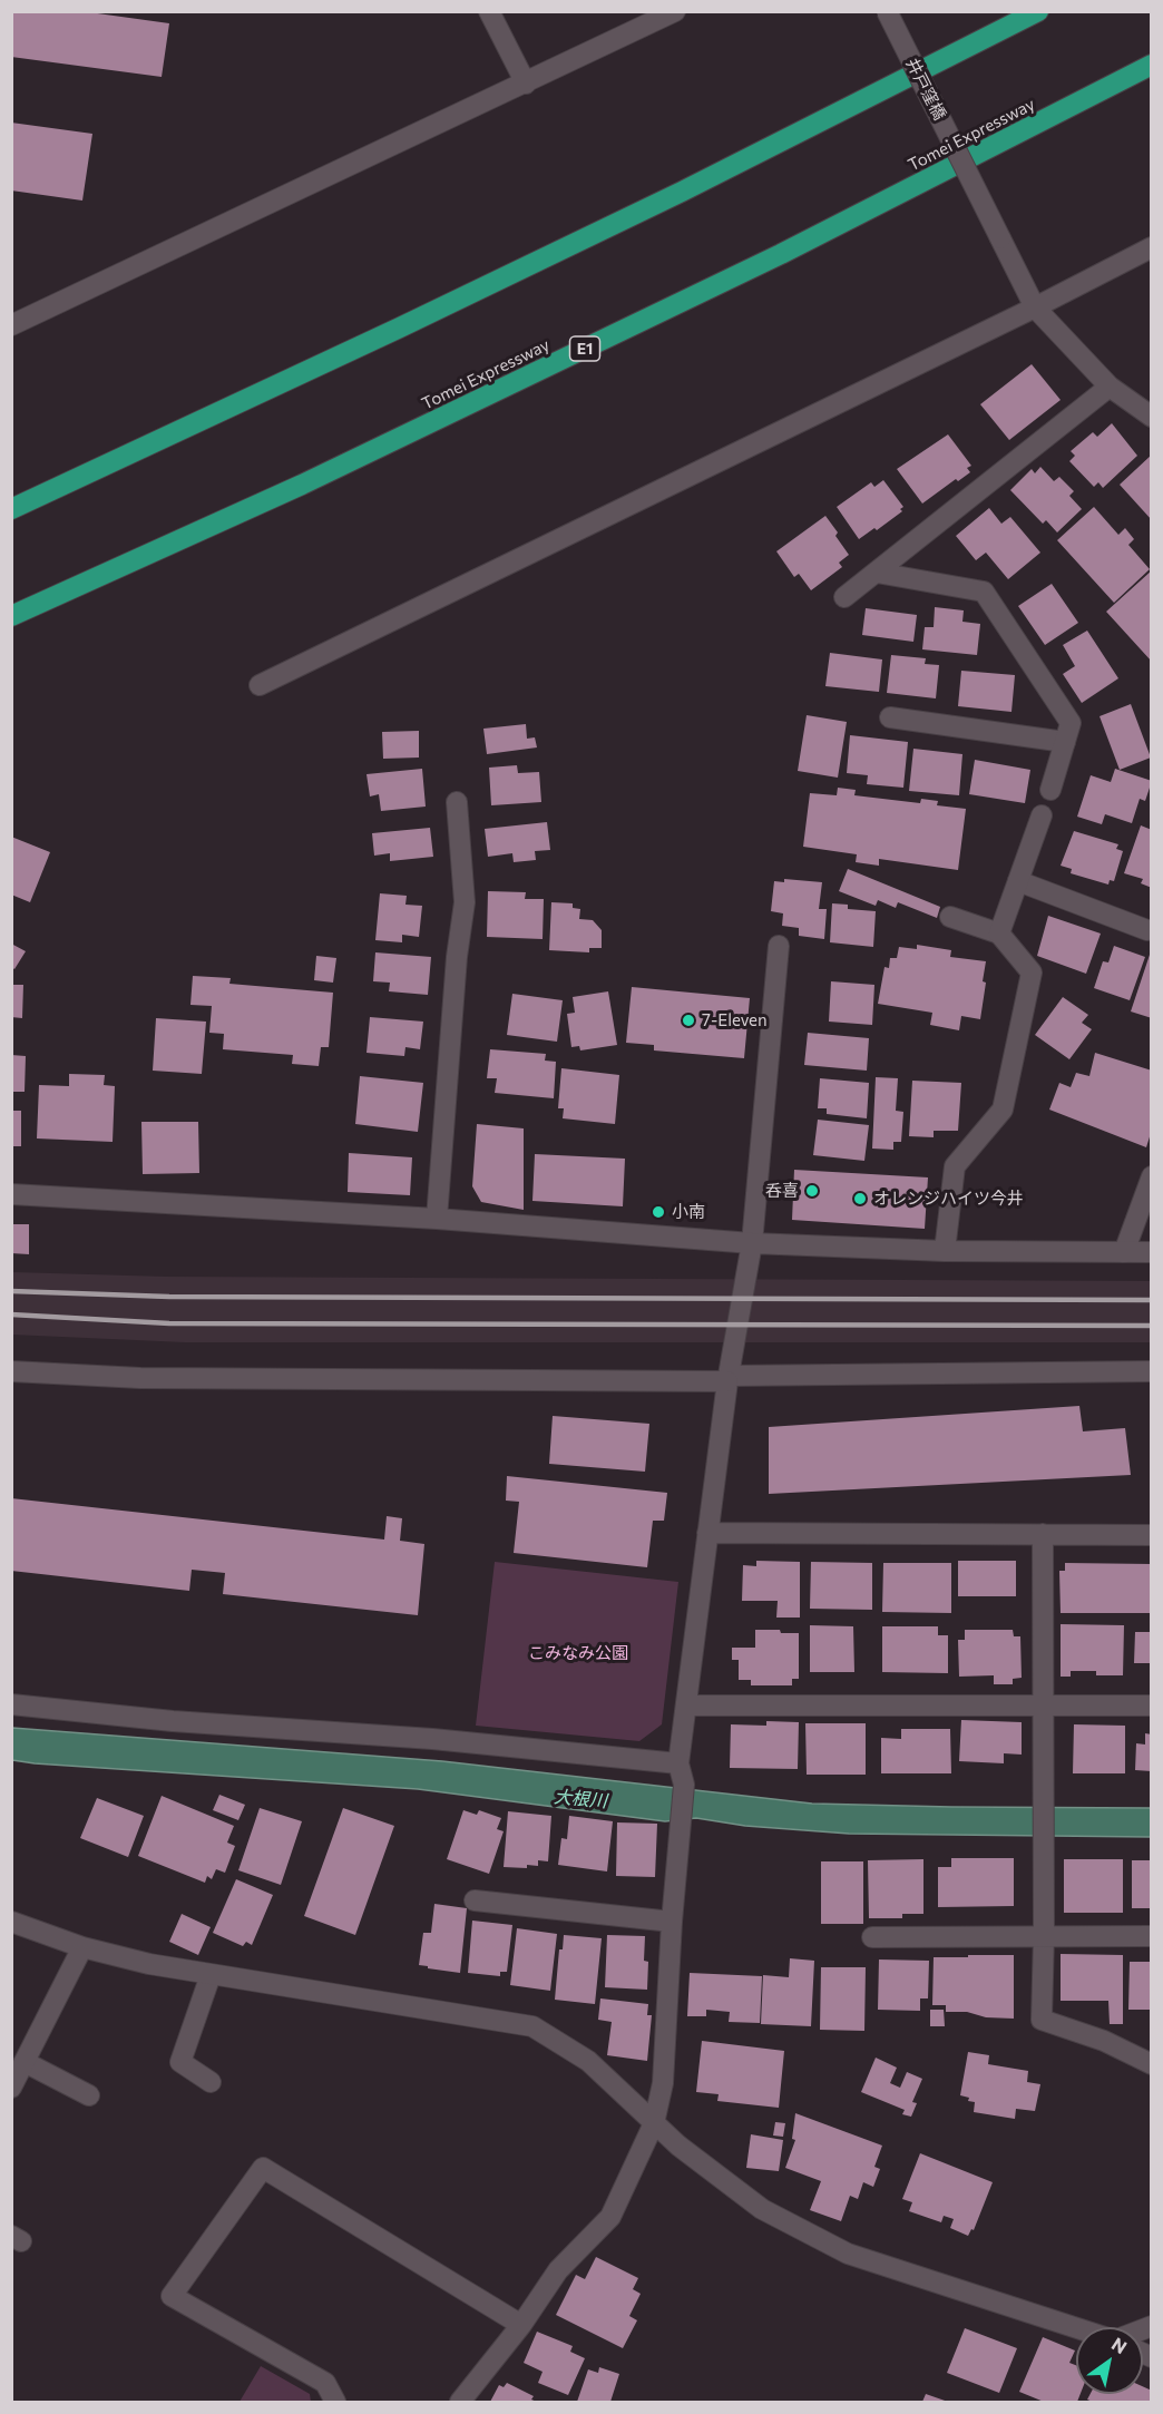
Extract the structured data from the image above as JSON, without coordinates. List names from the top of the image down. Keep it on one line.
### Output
{"streets":{"highway":["Tomei Expressway","E1"],"street":["井戸窪橋"]},"water":["大根川"],"parks":["こみなみ公園"],"places":["7-Eleven","呑喜","オレンジハイツ今井","小南"],"north":"top right"}
